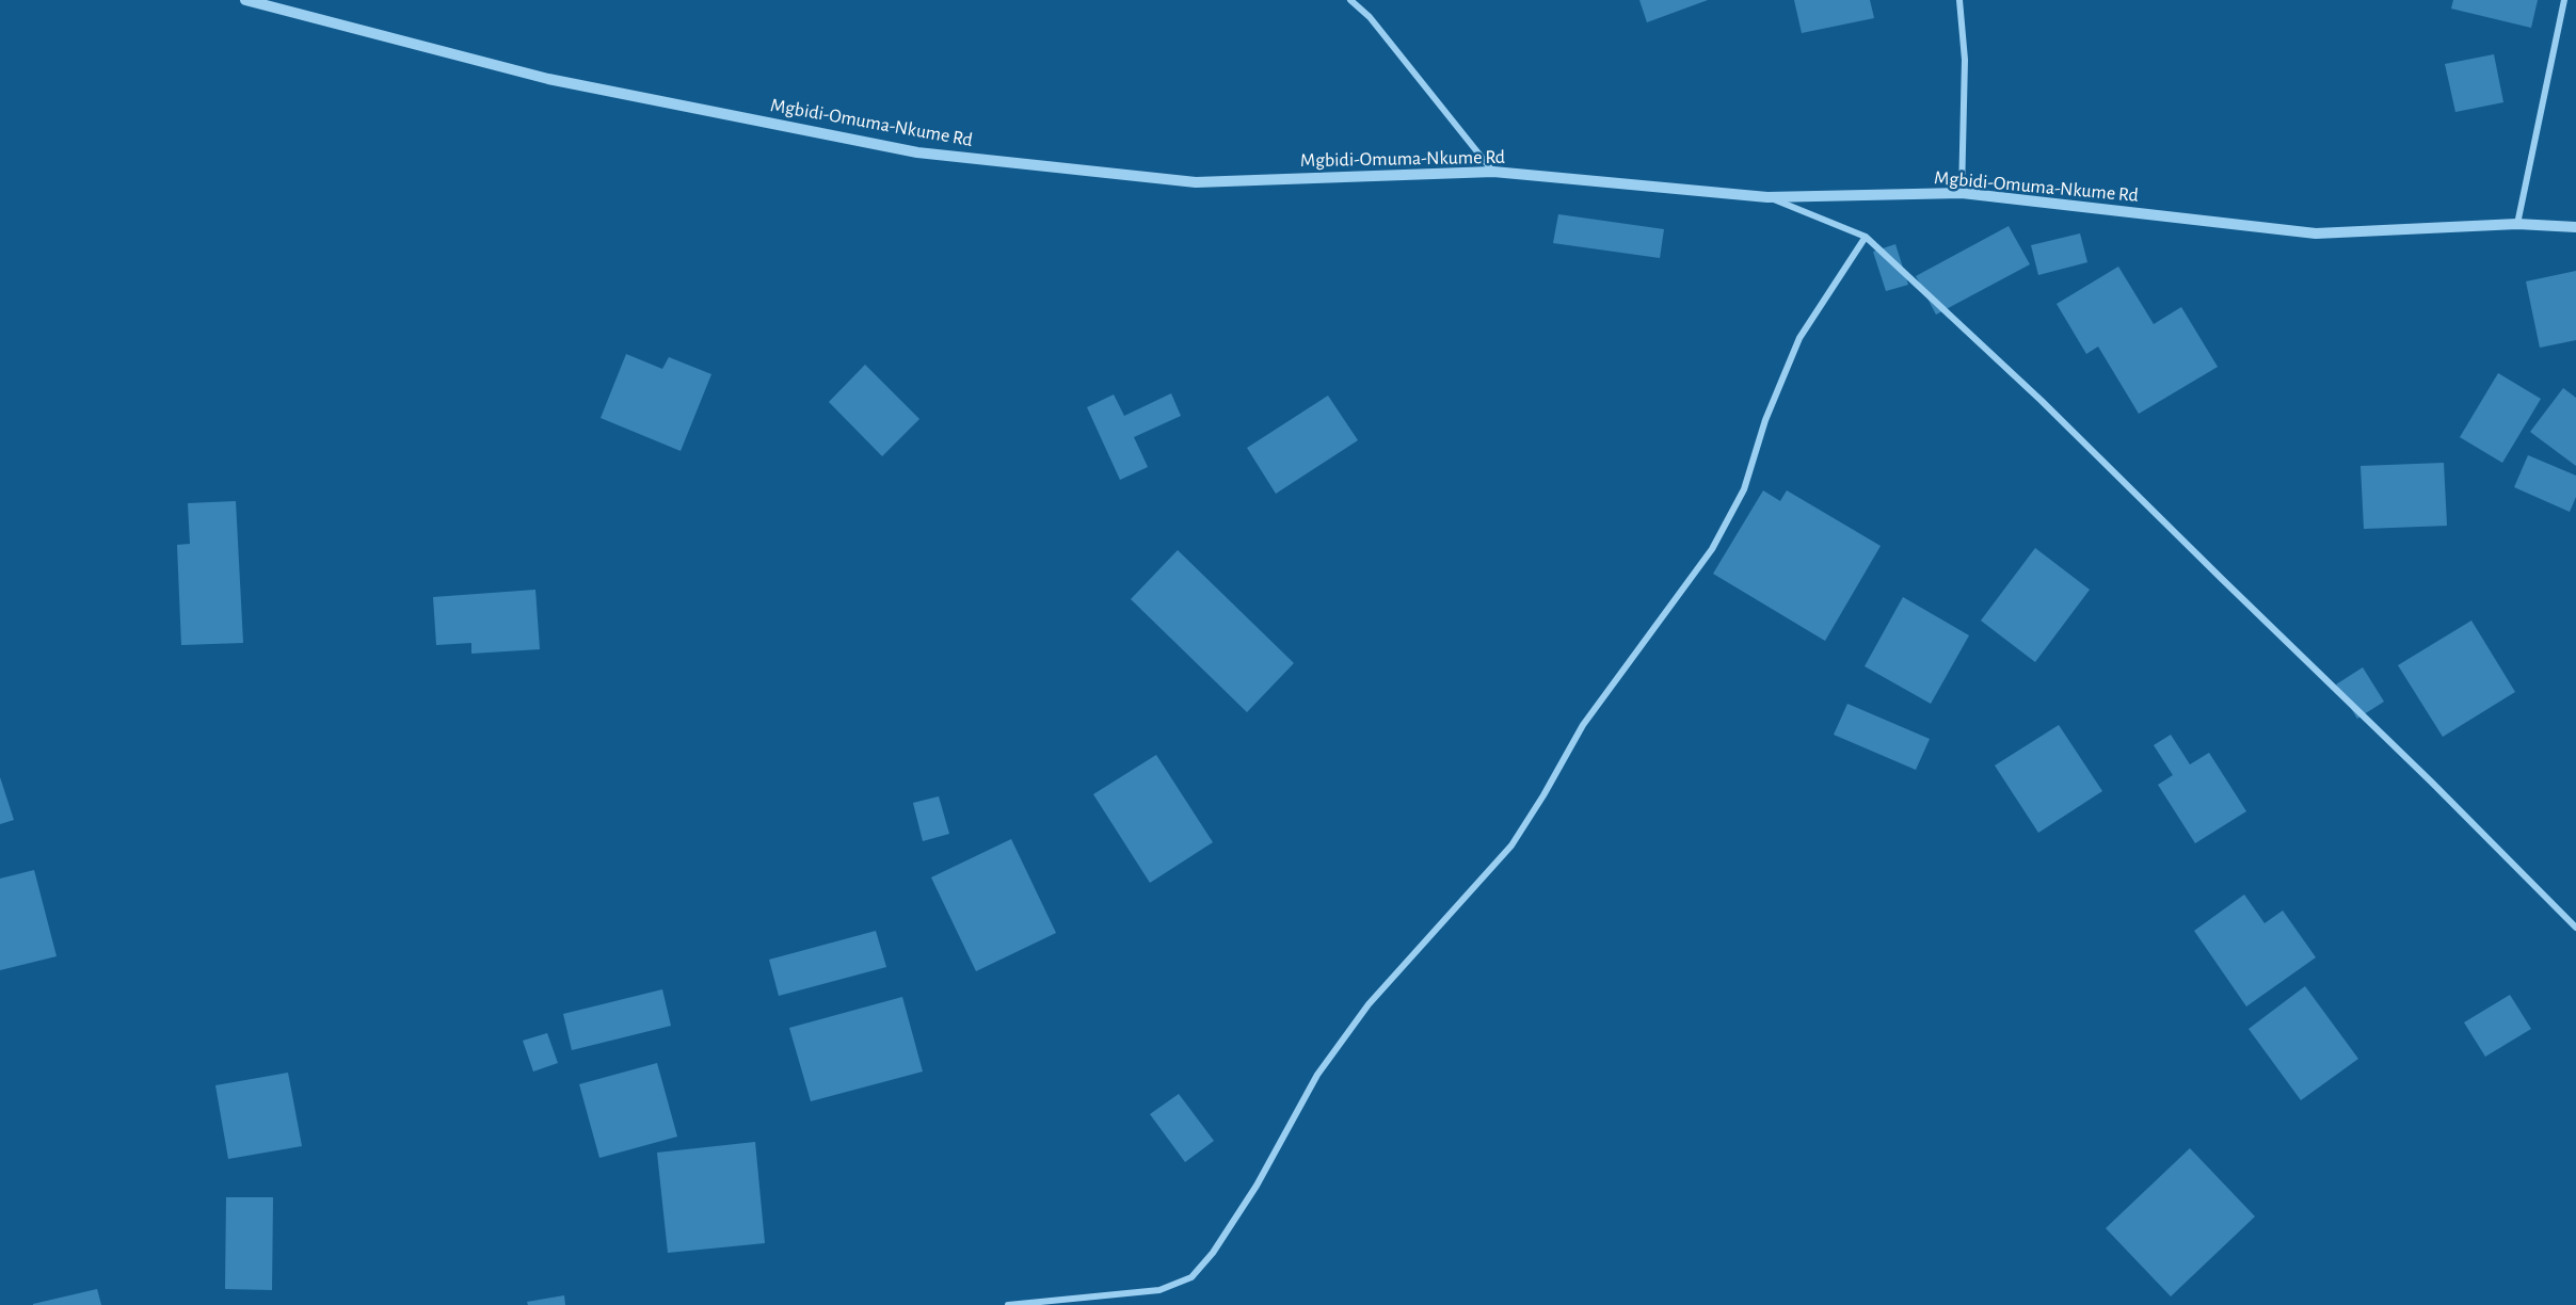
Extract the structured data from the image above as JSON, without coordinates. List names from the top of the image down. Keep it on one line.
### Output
{"streets":{"street":["Mgbidi-Omuma-Nkume Rd"]}}
